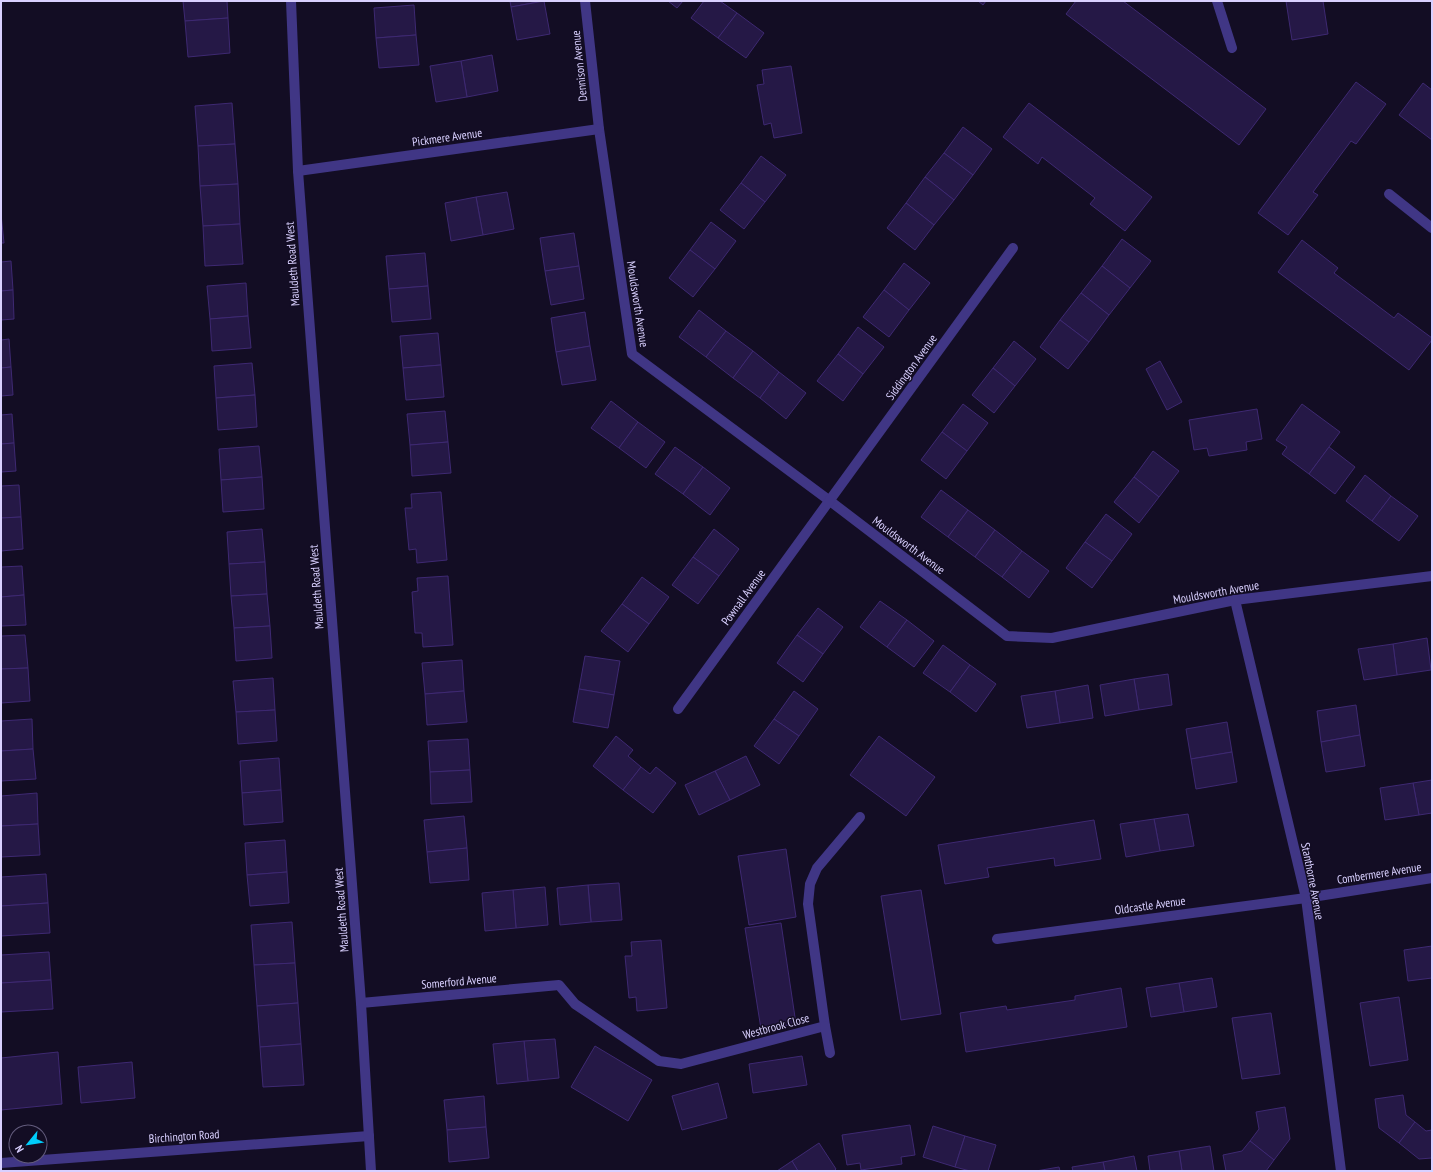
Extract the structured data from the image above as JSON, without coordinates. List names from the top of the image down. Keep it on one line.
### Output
{"streets":{"street":["Dennison Avenue","Pickmere Avenue","Mauldeth Road West","Mouldsworth Avenue","Siddington Avenue","Pownall Avenue","Combermere Avenue","Stanthorne Avenue","Oldcastle Avenue","Somerford Avenue","Westbrook Close","Birchington Road"]},"crossings":[["Dennison Avenue","Pickmere Avenue"],["Dennison Avenue","Mouldsworth Avenue"],["Pickmere Avenue","Mauldeth Road West"],["Pickmere Avenue","Mouldsworth Avenue"],["Mauldeth Road West","Somerford Avenue"],["Mauldeth Road West","Birchington Road"],["Mouldsworth Avenue","Siddington Avenue"],["Mouldsworth Avenue","Pownall Avenue"],["Mouldsworth Avenue","Stanthorne Avenue"],["Siddington Avenue","Pownall Avenue"],["Combermere Avenue","Stanthorne Avenue"],["Combermere Avenue","Oldcastle Avenue"],["Stanthorne Avenue","Oldcastle Avenue"],["Somerford Avenue","Westbrook Close"]],"north":"bottom left"}
